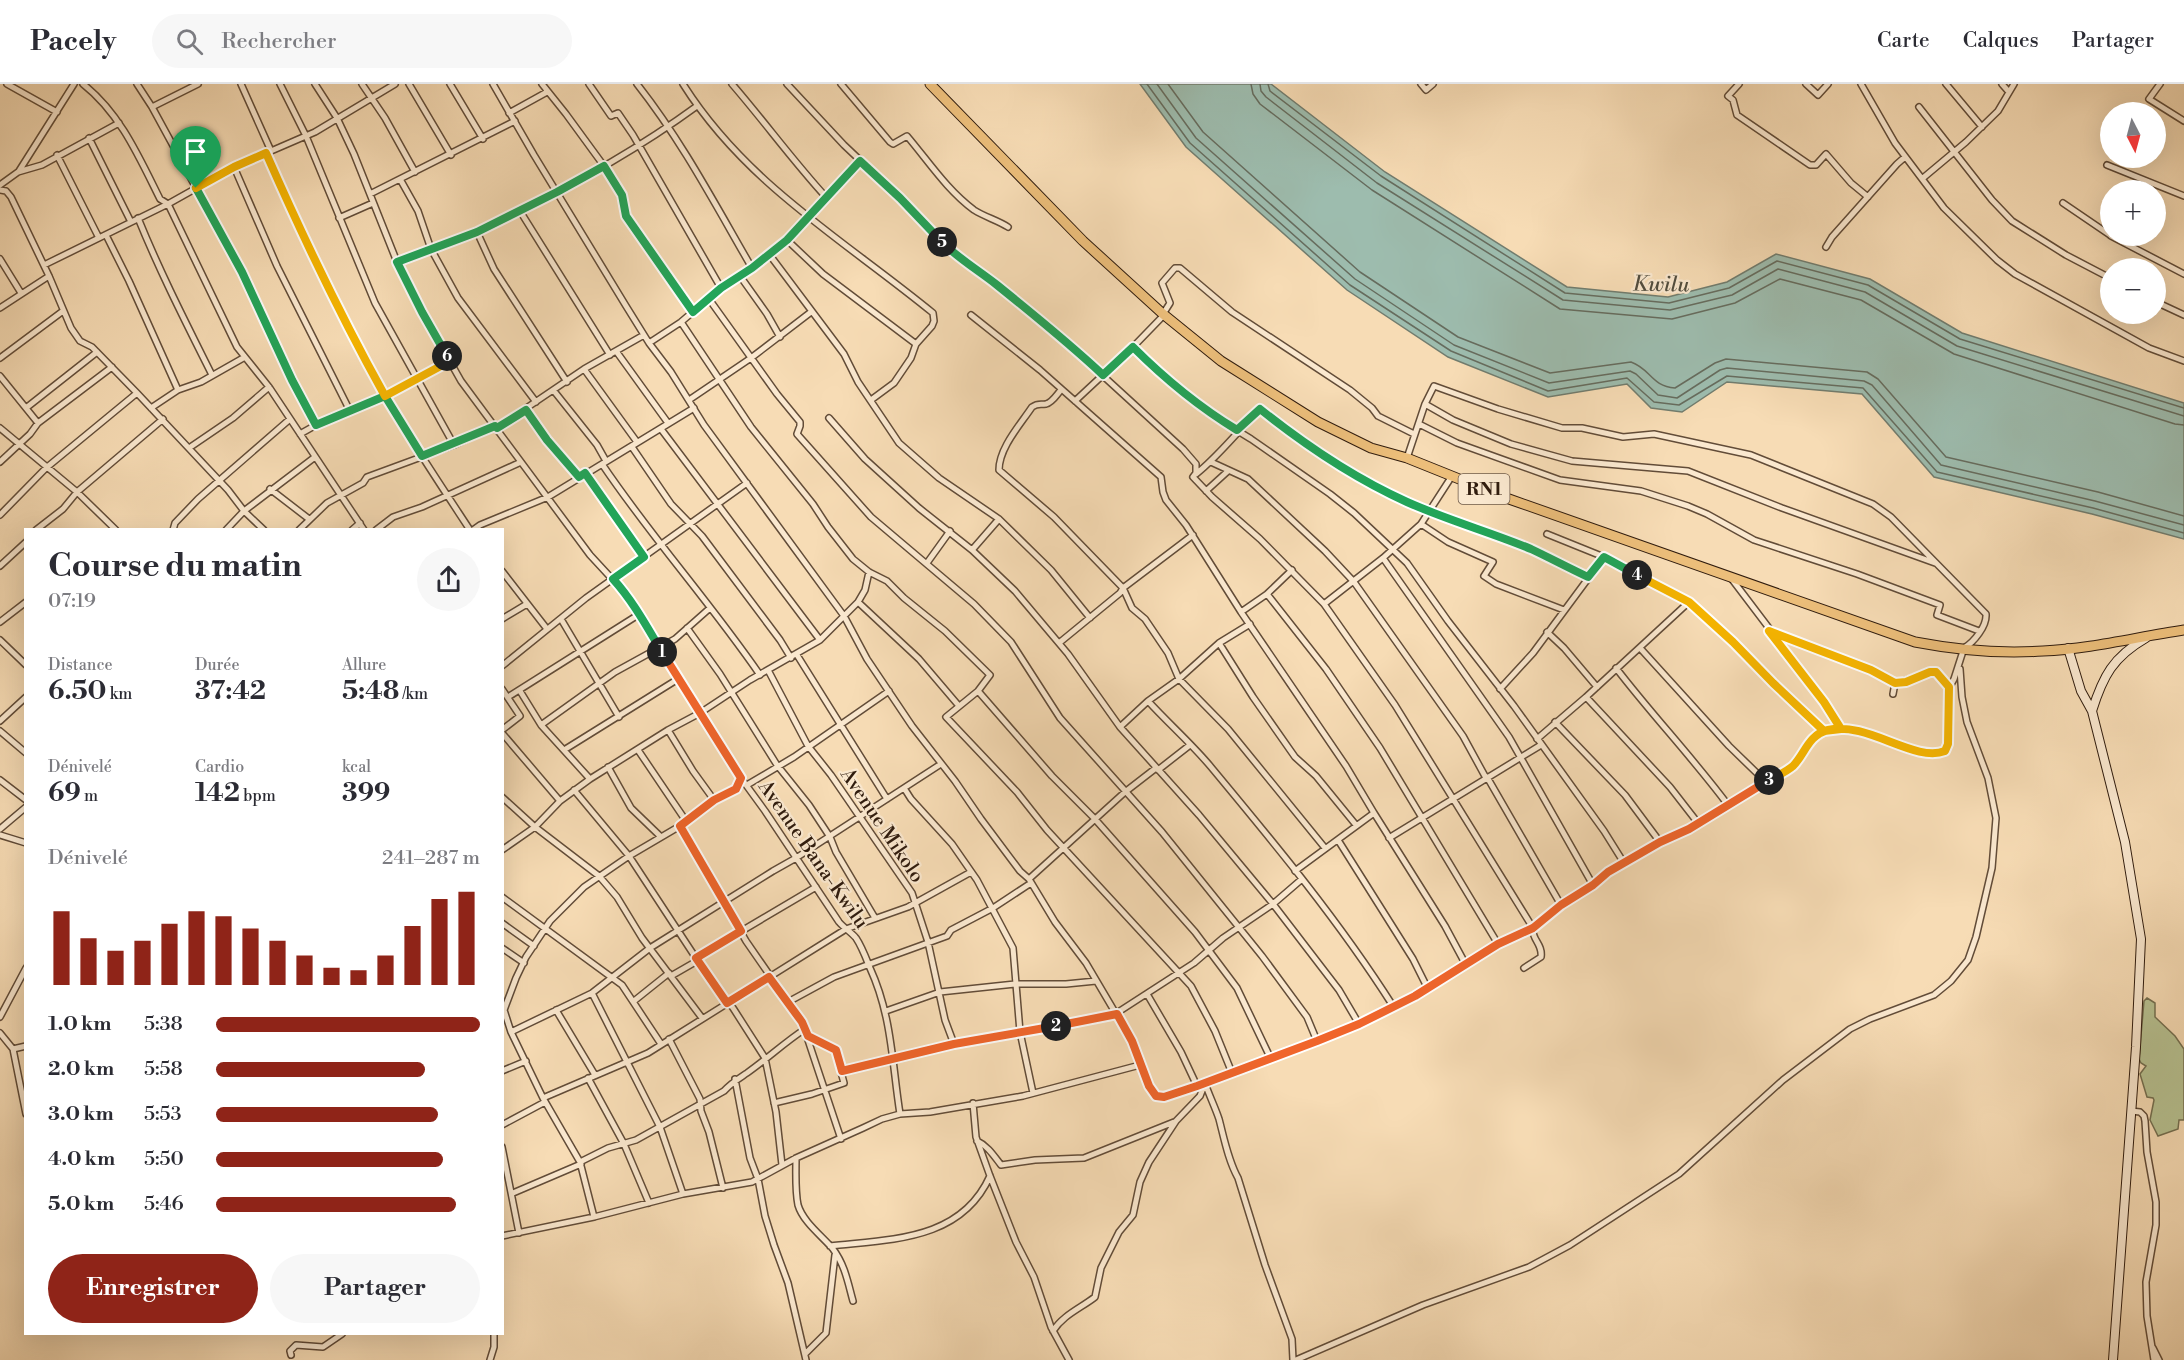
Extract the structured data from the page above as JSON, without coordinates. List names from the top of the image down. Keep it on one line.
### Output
{"streets":{"highway":["RN1"],"street":["Avenue Mikolo","Avenue Bana-Kwilu"]},"water":["Kwilu"],"north":"bottom","page":{"header":"Pacely","search":"Rechercher","nav":["Carte","Calques","Partager"],"map_buttons":["+","−"],"pins":["5","6","4","1","3","2"],"heading":["Course du matin","07:19"],"stats":[["Distance","6.50 km"],["Durée","37:42"],["Allure","5:48 /km"],["Dénivelé","69 m"],["Cardio","142 bpm"],["kcal","399"]],"chart":["Dénivelé","241–287 m"],"list":[{"name":"1.0 km","note":"5:38"},{"name":"2.0 km","note":"5:58"},{"name":"3.0 km","note":"5:53"},{"name":"4.0 km","note":"5:50"},{"name":"5.0 km","note":"5:46"}],"buttons":["Enregistrer","Partager"]}}
